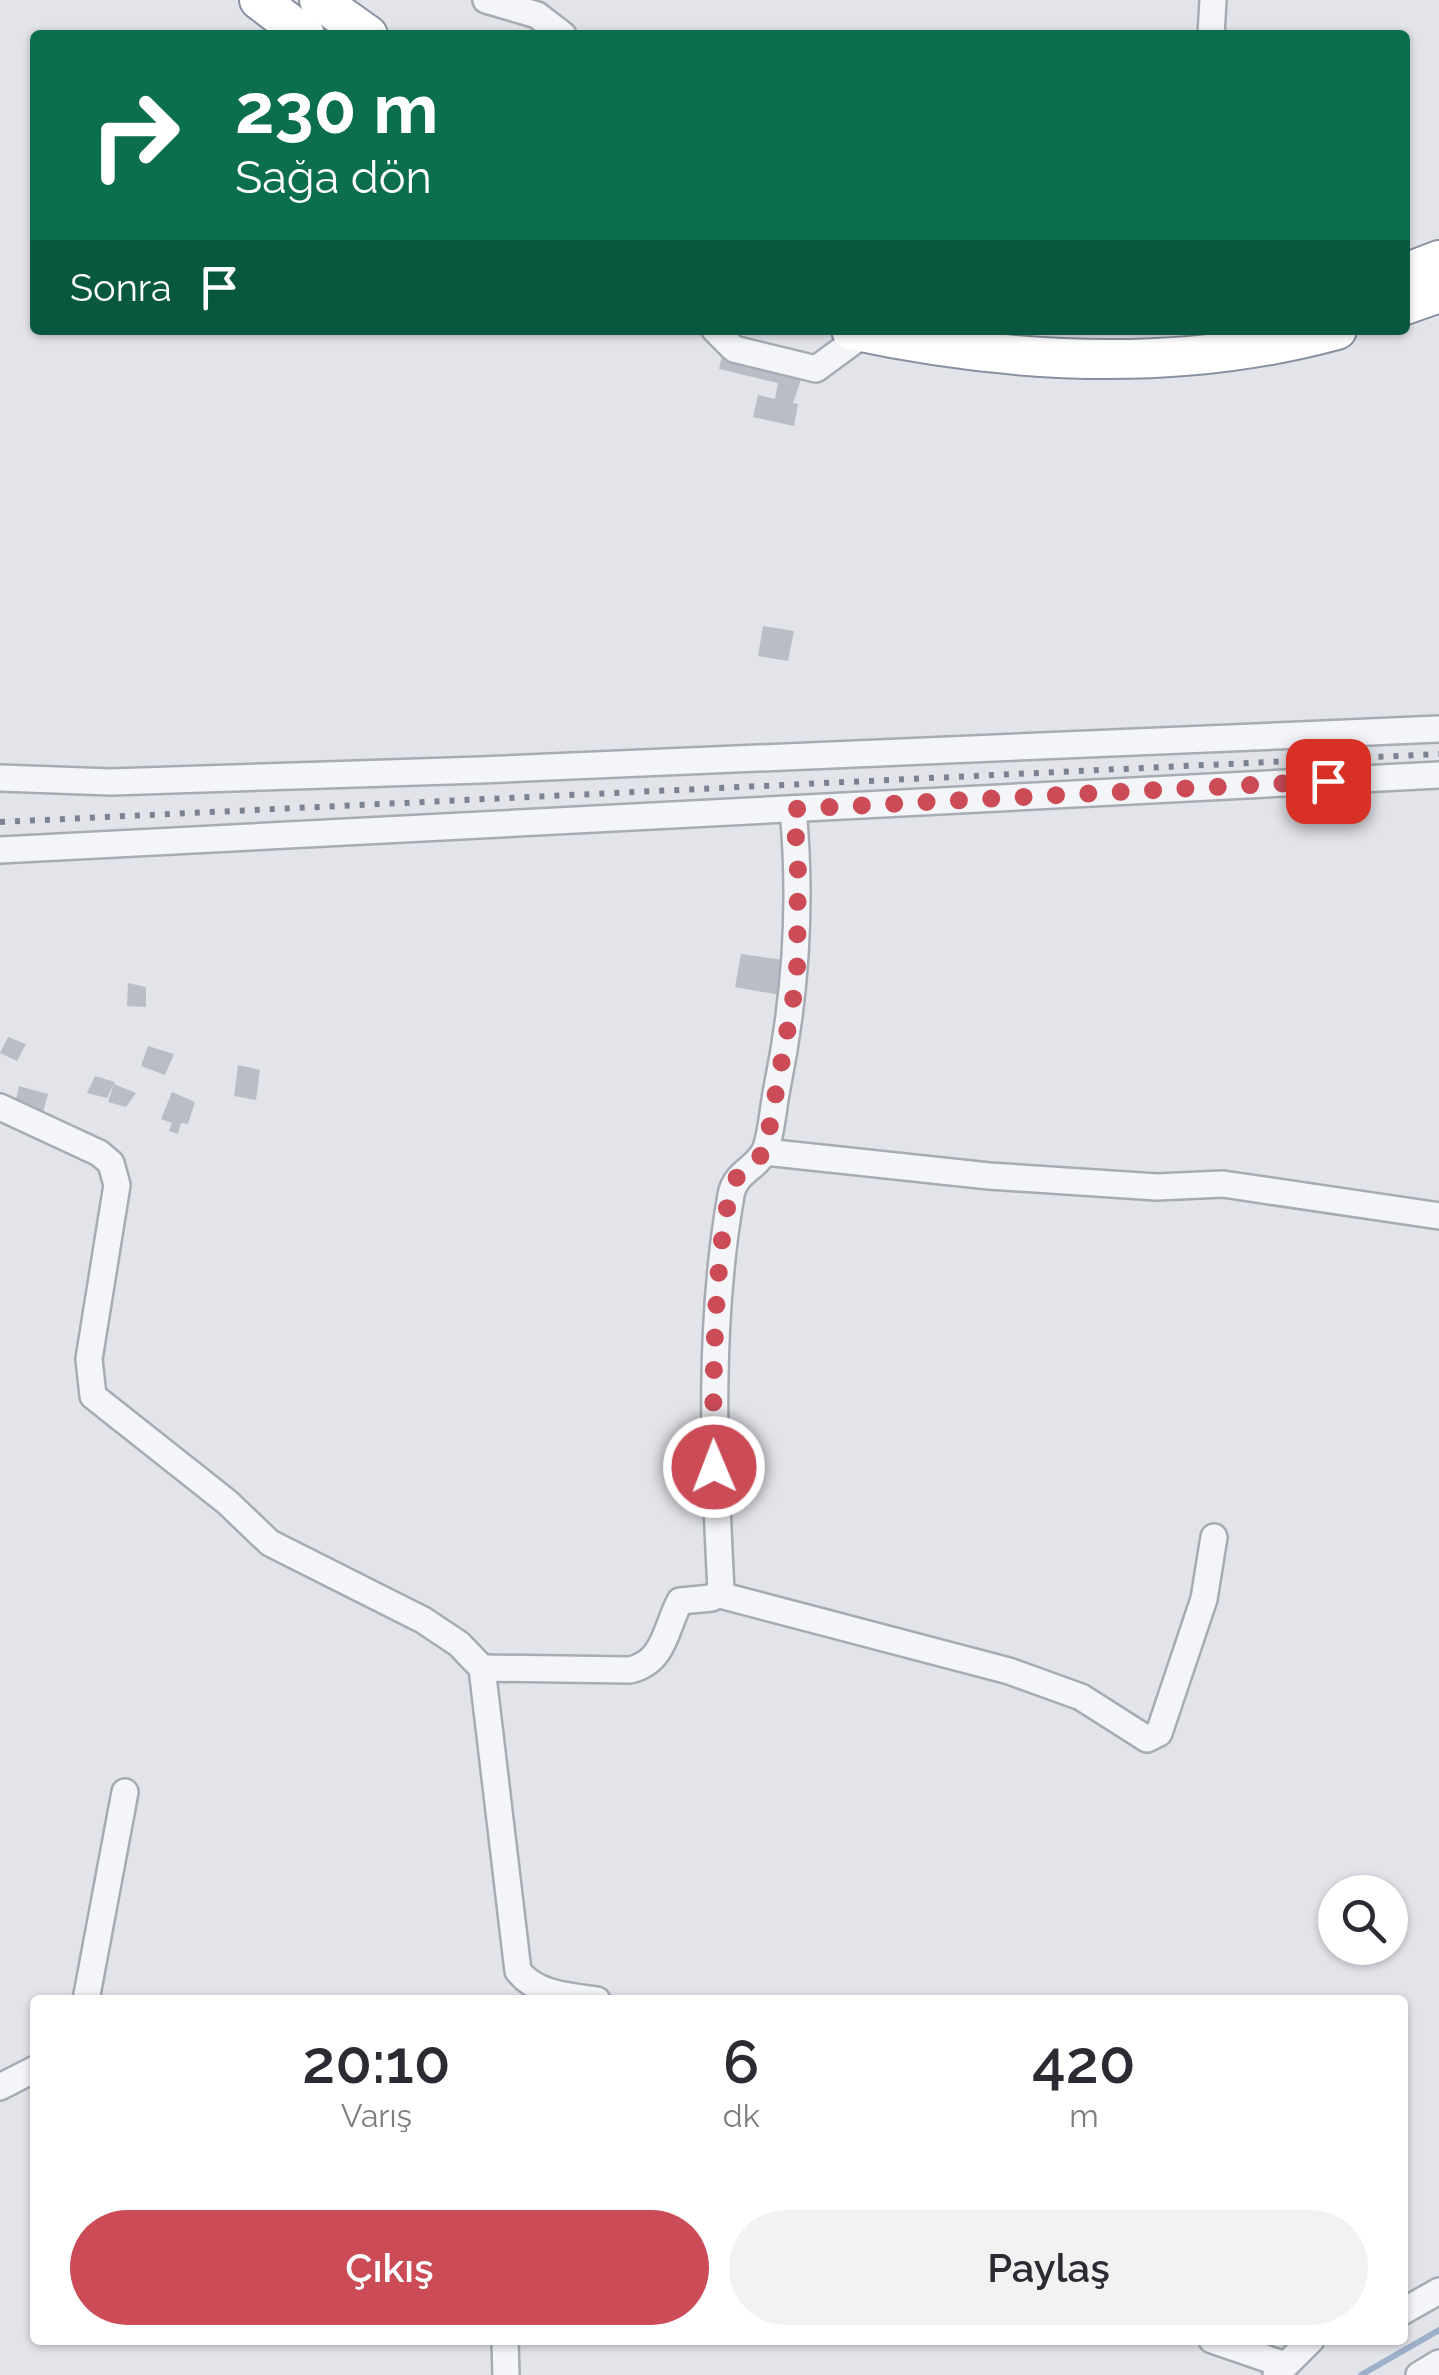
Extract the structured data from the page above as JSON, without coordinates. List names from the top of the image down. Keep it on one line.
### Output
{"page":{"turn":["230 m","Sağa dön"],"then":"Sonra","eta":["20:10","Varış","6","dk","420","m"],"buttons":["Çıkış","Paylaş"]}}
